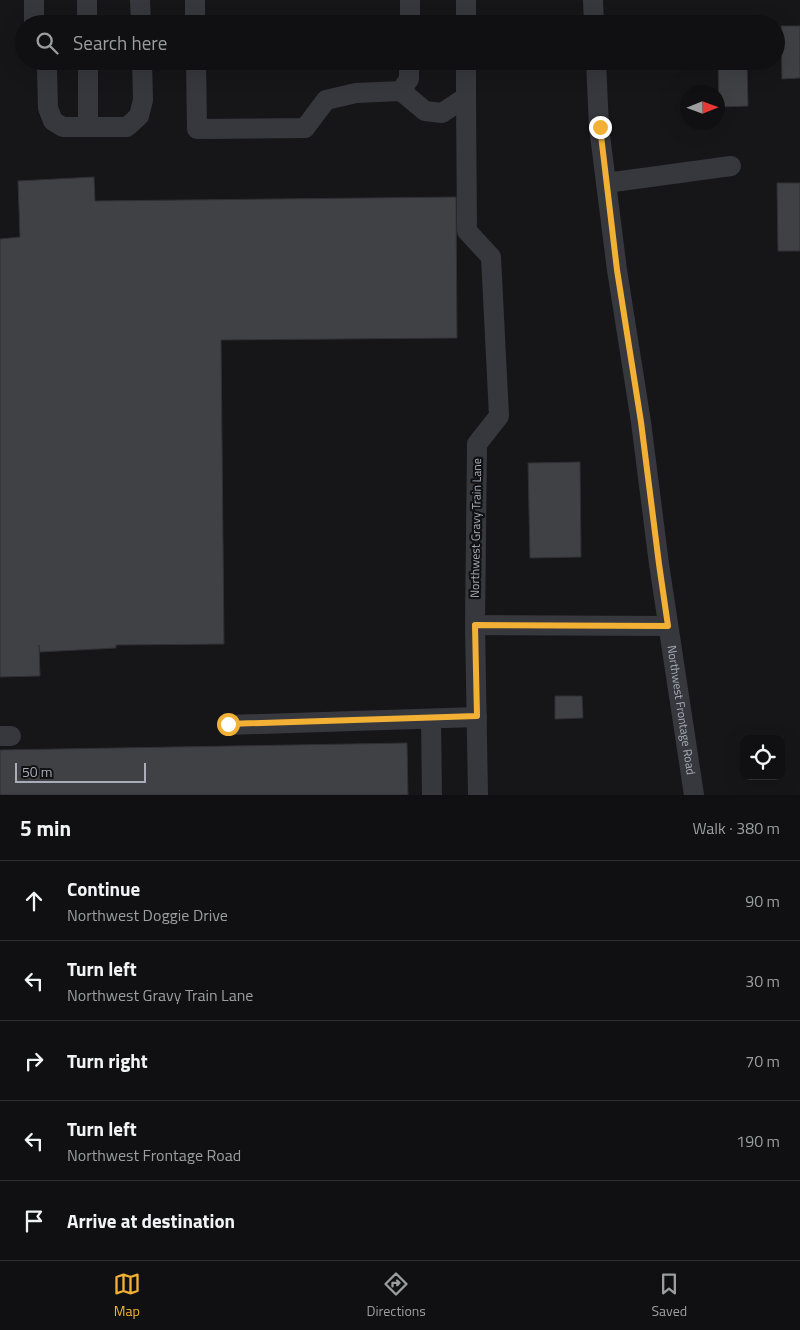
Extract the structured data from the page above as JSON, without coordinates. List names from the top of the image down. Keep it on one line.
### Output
{"streets":{"street":["Northwest Gravy Train Lane","Northwest Frontage Road"]},"scale_bar":"50 m","north":"right","page":{"search":"Search here","scale":"50 m","heading":["5 min","Walk · 380 m"],"list":[["Continue","Northwest Doggie Drive","90 m"],["Turn left","Northwest Gravy Train Lane","30 m"],["Turn right","70 m"],["Turn left","Northwest Frontage Road","190 m"],"Arrive at destination"],"nav":["Map","Directions","Saved"]}}
